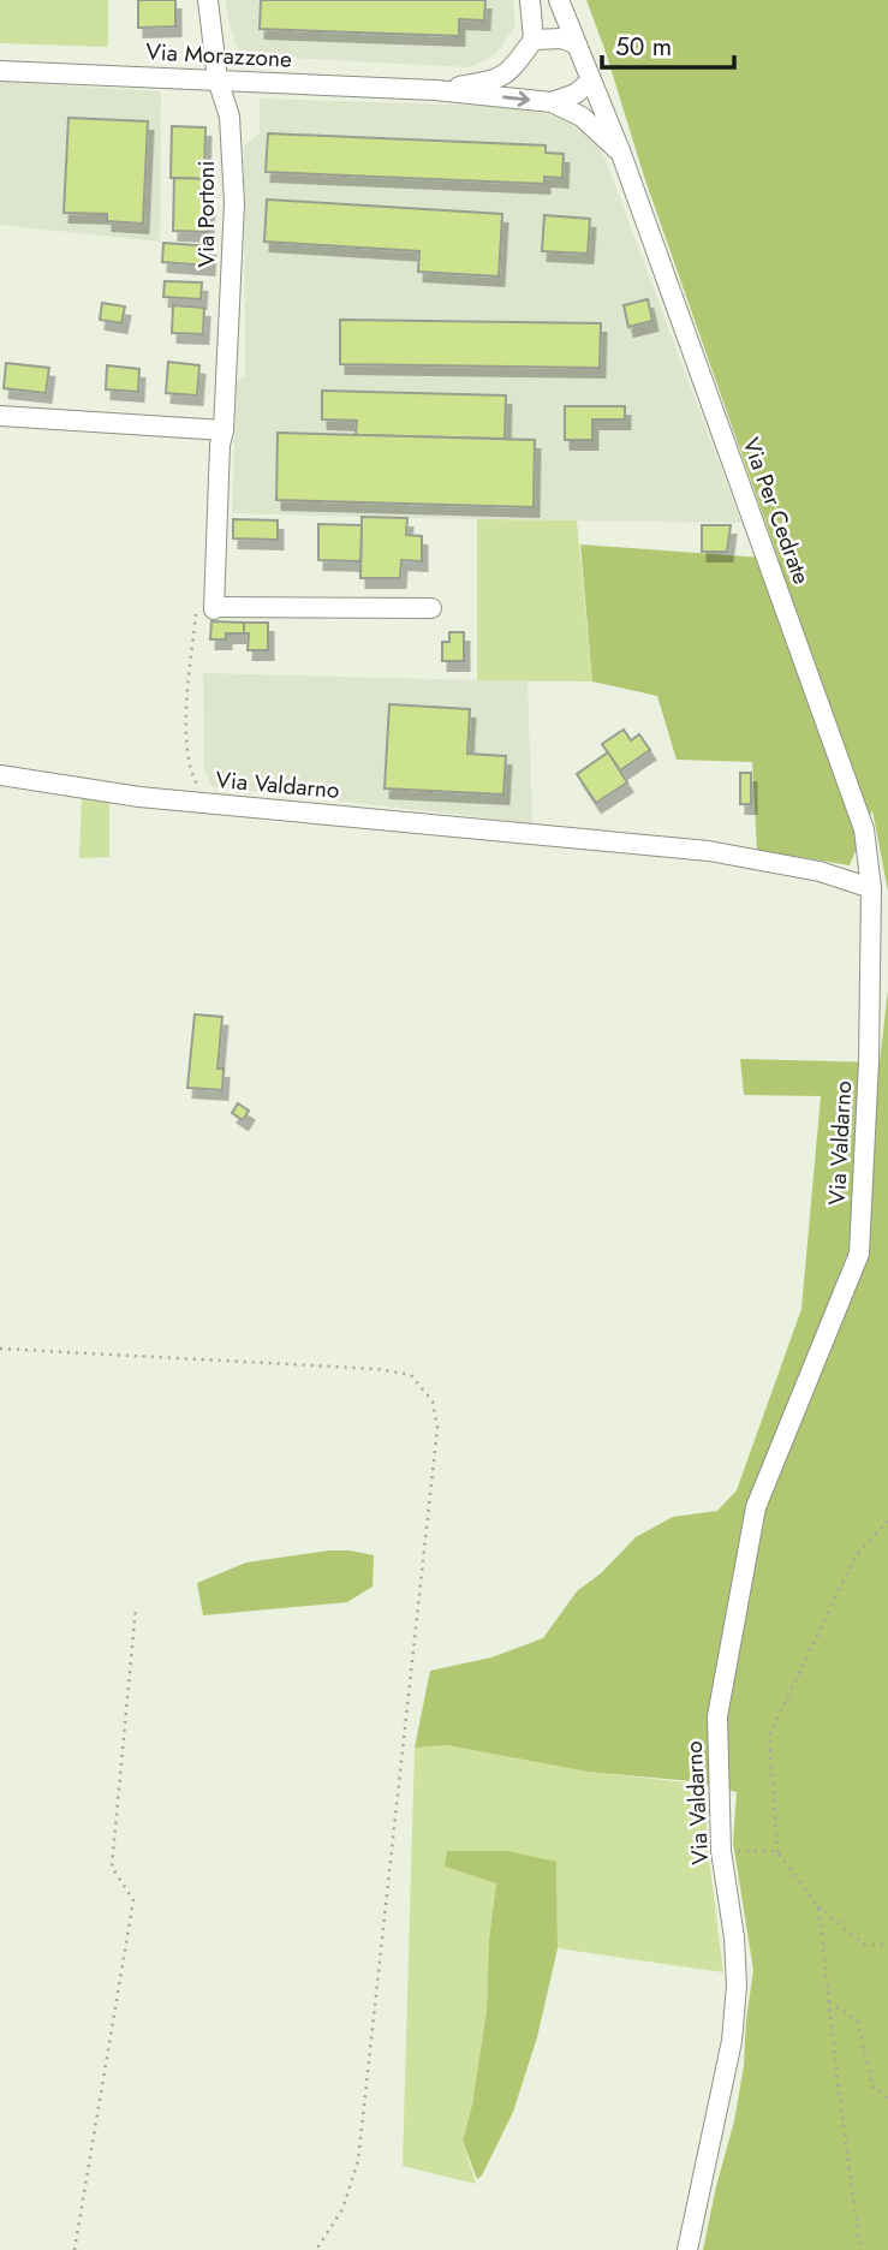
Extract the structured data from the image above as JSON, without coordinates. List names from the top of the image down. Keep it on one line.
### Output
{"streets":{"street":["Via Morazzone","Via Portoni","Via Per Cedrate","Via Valdarno"]},"crossings":[["Via Morazzone","Via Portoni"],["Via Morazzone","Via Per Cedrate"],["Via Per Cedrate","Via Valdarno"]],"scale_bar":"50 m"}
